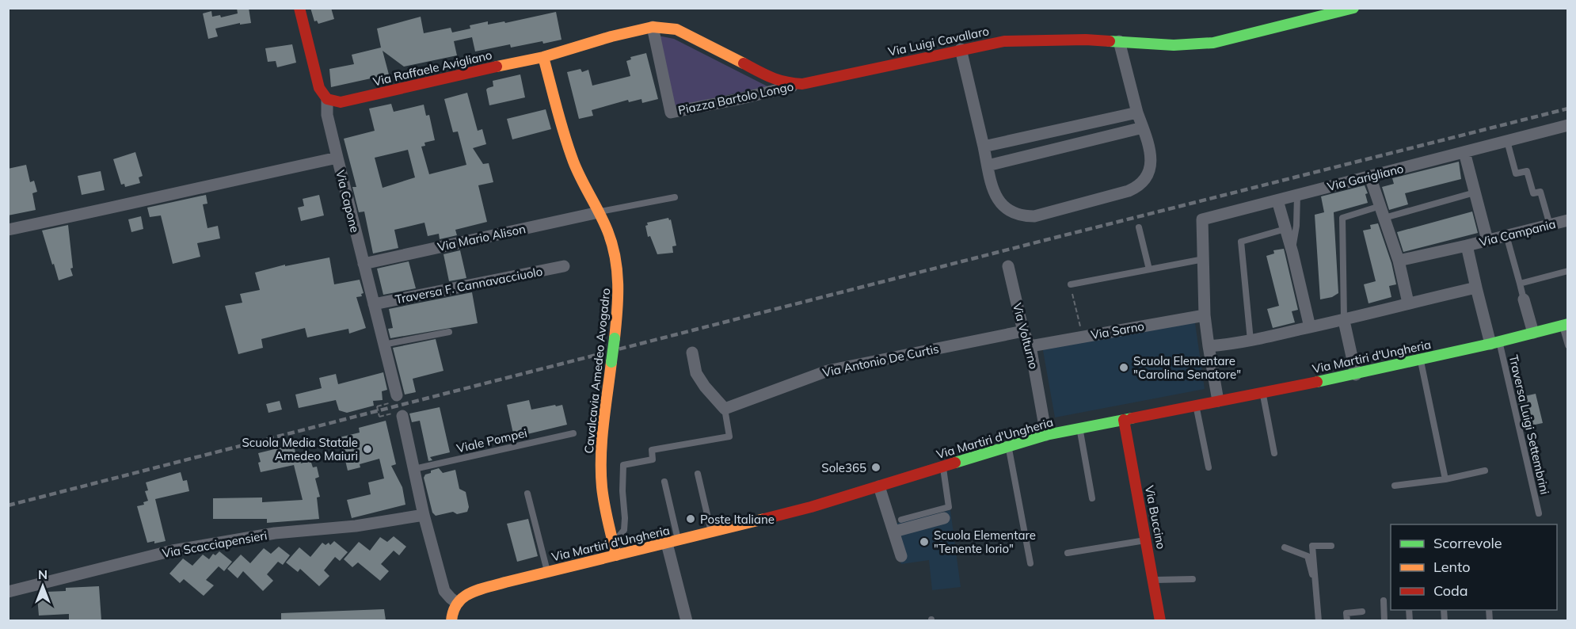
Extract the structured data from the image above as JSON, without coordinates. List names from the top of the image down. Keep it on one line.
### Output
{"streets":{"street":["Via Luigi Cavallaro","Via Raffaele Avigliano","Piazza Bartolo Longo","Via Garigliano","Via Capone","Via Campania","Via Mario Alison","Traversa F. Cannavacciuolo","Via Sarno","Via Volturno","Via Martiri d'Ungheria","Via Antonio De Curtis","Cavalcavia Amedeo Avogadro","Via Buccino","Via Scacciapensieri"],"lane":["Traversa Luigi Settembrini","Viale Pompei"]},"crossings":[["Via Luigi Cavallaro","Via Raffaele Avigliano"],["Via Luigi Cavallaro","Piazza Bartolo Longo"],["Via Luigi Cavallaro","Cavalcavia Amedeo Avogadro"],["Via Raffaele Avigliano","Via Capone"],["Via Raffaele Avigliano","Cavalcavia Amedeo Avogadro"],["Via Capone","Via Mario Alison"],["Via Capone","Traversa F. Cannavacciuolo"],["Via Mario Alison","Cavalcavia Amedeo Avogadro"],["Via Sarno","Via Volturno"],["Via Volturno","Via Martiri d'Ungheria"],["Via Volturno","Via Antonio De Curtis"],["Via Martiri d'Ungheria","Cavalcavia Amedeo Avogadro"],["Via Martiri d'Ungheria","Traversa Luigi Settembrini"],["Via Martiri d'Ungheria","Via Buccino"]],"places":["Scuola Elementare \"Carolina Senatore\"","Scuola Media Statale Amedeo Maiuri","Sole365","Poste Italiane","Scuola Elementare \"Tenente Iorio\""],"legend":["Scorrevole","Lento","Coda"],"north":"top"}
